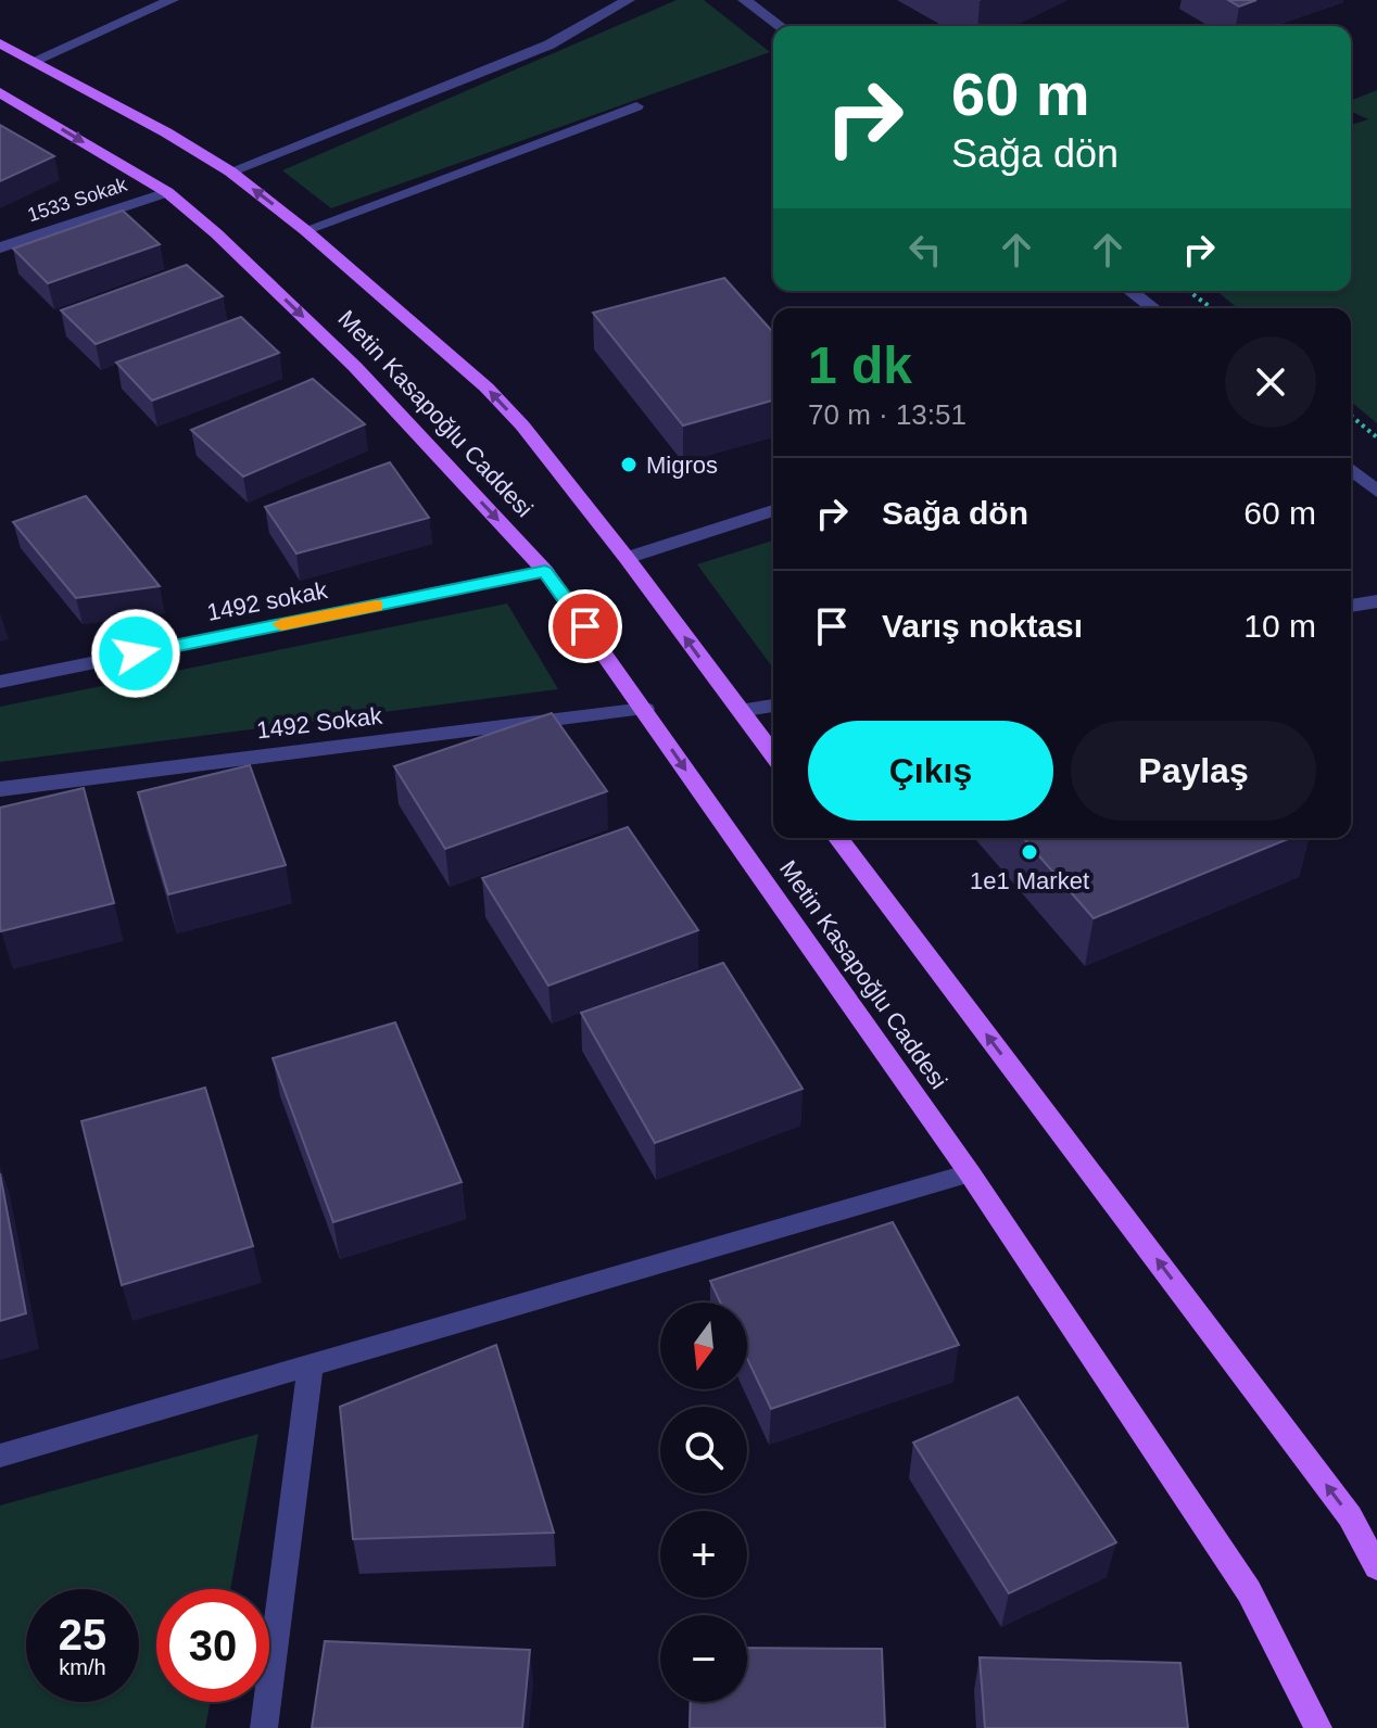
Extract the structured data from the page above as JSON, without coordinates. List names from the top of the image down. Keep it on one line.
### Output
{"streets":{"main road":["Metin Kasapoğlu Caddesi"],"street":["1533 Sokak","1492 sokak","1492 Sokak"]},"crossings":[["1533 Sokak","Metin Kasapoğlu Caddesi"],["Metin Kasapoğlu Caddesi","1492 sokak"],["Metin Kasapoğlu Caddesi","1492 Sokak"]],"places":["Migros","1e1 Market"],"north":"bottom","page":{"turn":["60 m","Sağa dön"],"heading":["1 dk","70 m · 13:51"],"list":[{"name":"Sağa dön","value":"60 m"},{"name":"Varış noktası","value":"10 m"}],"buttons":["Çıkış","Paylaş"],"map_buttons":["+","−"],"speed":"25 km/h","limit":"30"}}
